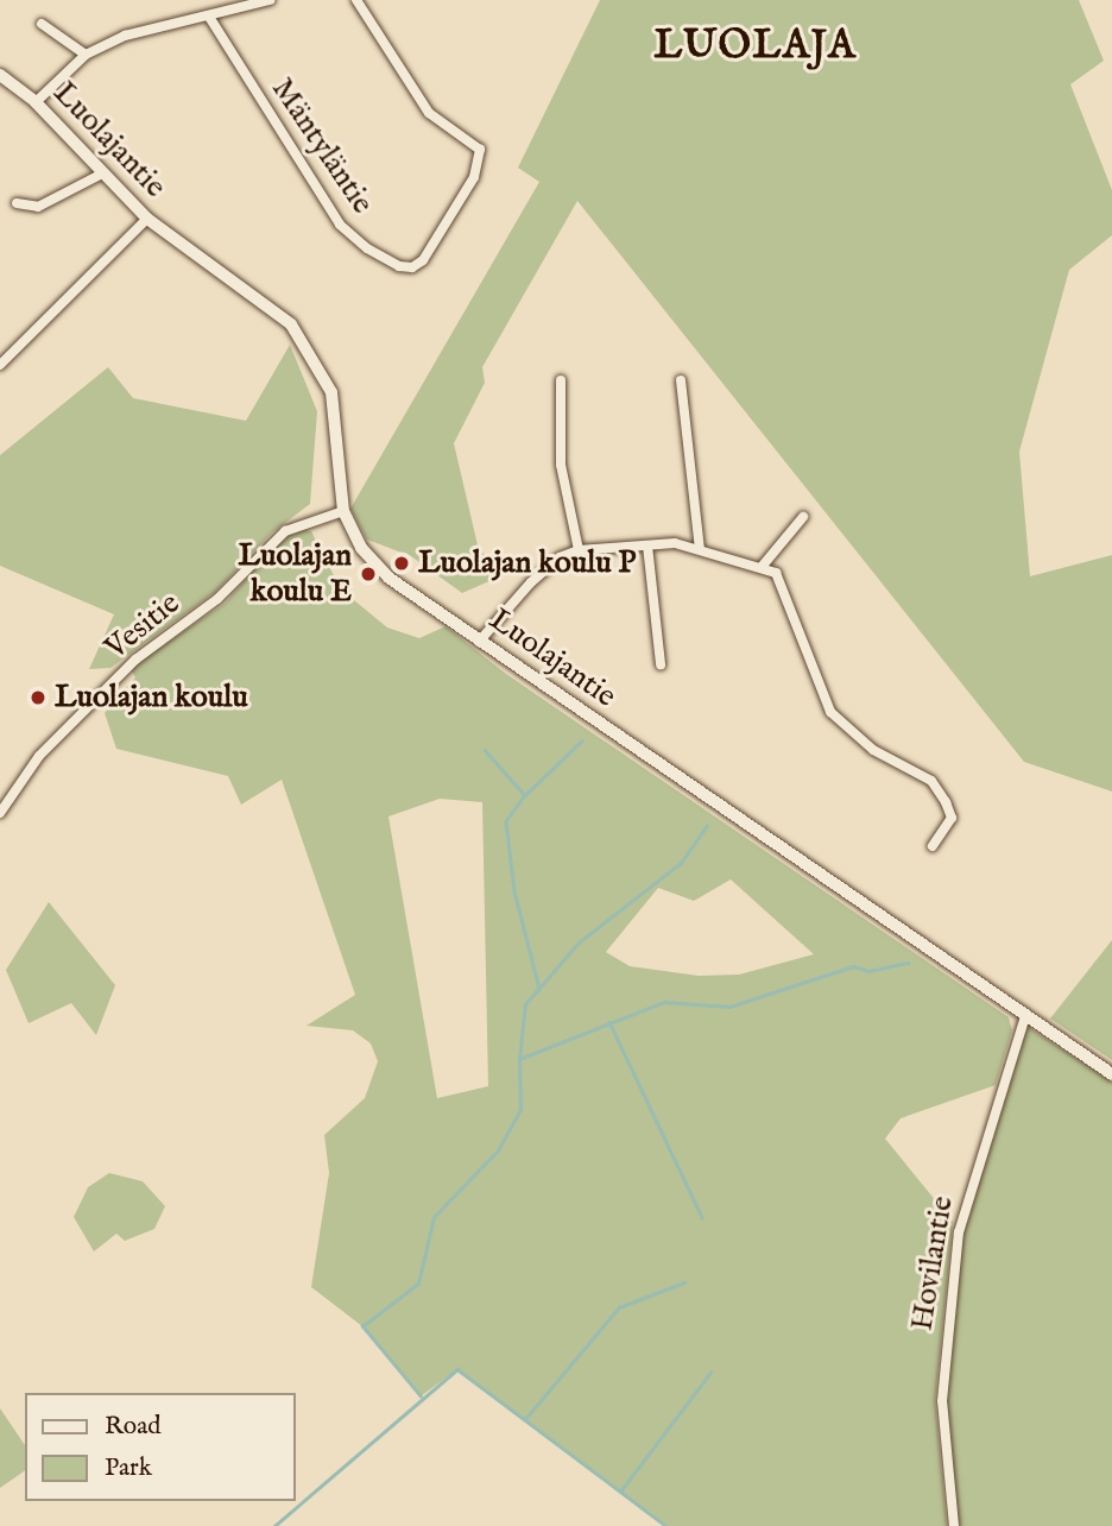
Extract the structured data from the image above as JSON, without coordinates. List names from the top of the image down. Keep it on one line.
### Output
{"streets":{"main road":["Luolajantie"],"street":["Mäntyläntie","Vesitie","Hovilantie"]},"crossings":[["Luolajantie","Vesitie"],["Luolajantie","Hovilantie"]],"districts":["LUOLAJA"],"places":["Luolajan koulu P","Luolajan koulu E","Luolajan koulu"],"legend":["Road","Park"]}
